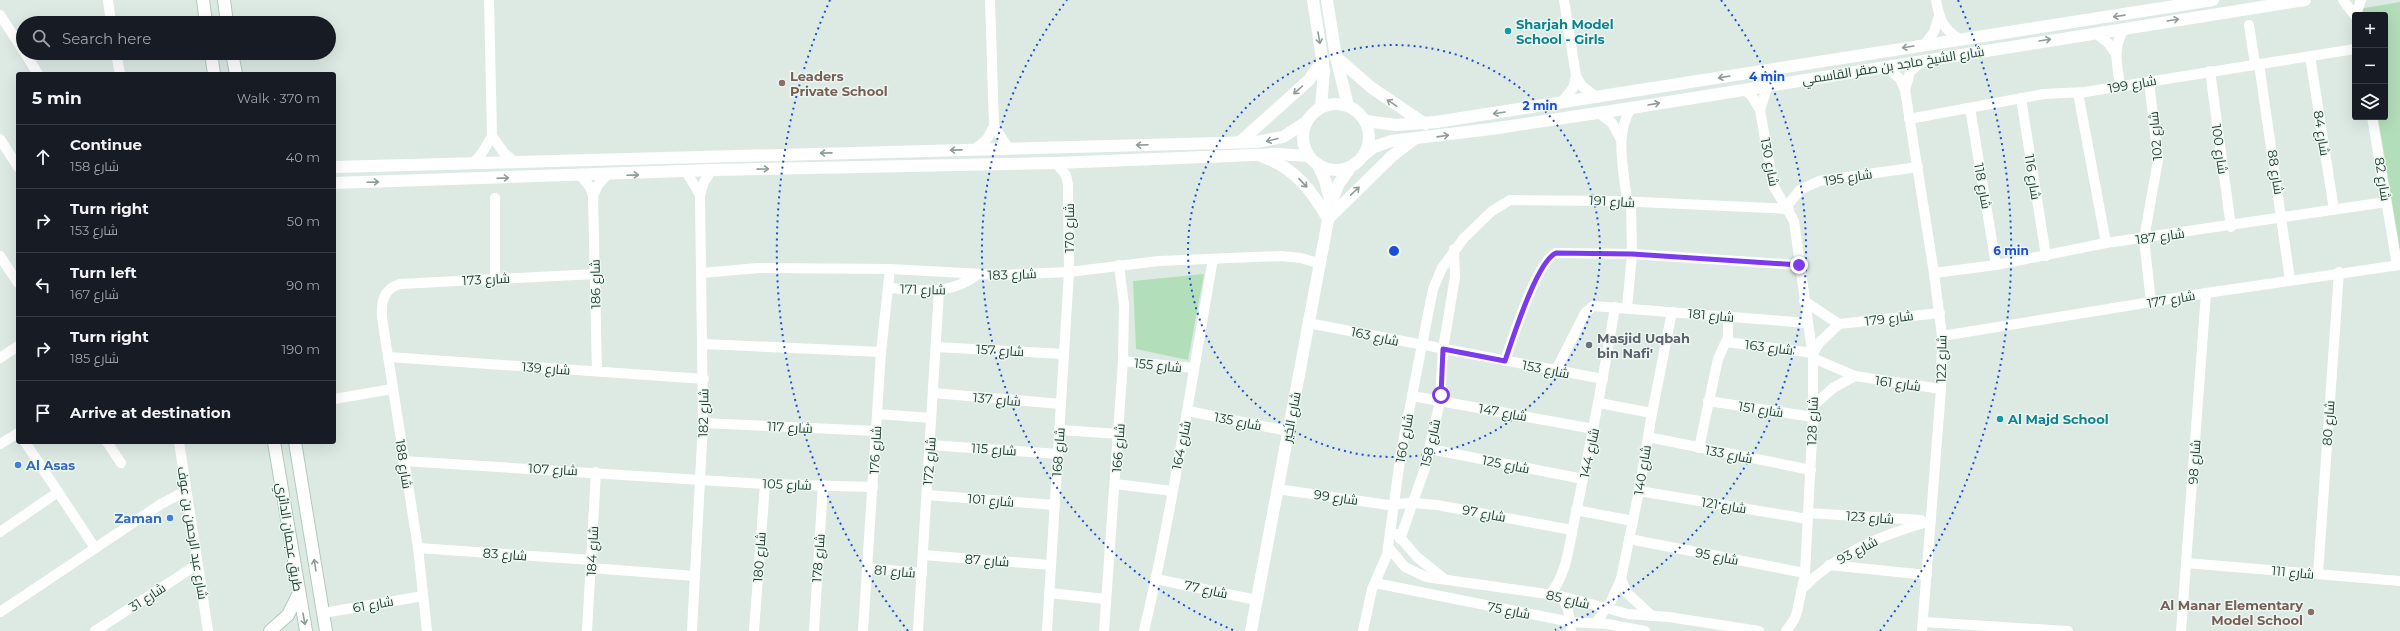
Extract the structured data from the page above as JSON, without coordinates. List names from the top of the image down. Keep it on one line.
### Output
{"streets":{"street":["شارع الشيخ ماجد بن صقر القاسمي","شارع 199","شارع 84","شارع 102","شارع 100","شارع 130","شارع 88","شارع 195","شارع 116","شارع 82","شارع 118","شارع 191","شارع 170","شارع 187","شارع 183","شارع 173","شارع 186","شارع 171","شارع 177","شارع 181","شارع 179","شارع 163","شارع 157","شارع 122","شارع 155","شارع 139","شارع 153","شارع 161","شارع 137","شارع 151","شارع 147","شارع 182","شارع الخير","شارع 135","شارع 128","شارع 80","شارع 117","شارع 160","شارع 158","شارع 164","شارع 166","شارع 115","شارع 176","شارع 168","شارع 144","شارع 133","شارع 172","شارع 98","شارع 188","شارع 125","شارع 107","شارع 140","شارع 105","شارع 99","شارع 101","شارع 121","شارع 97","شارع 123","شارع عبد الرحمن بن عوف","طريق عجمان الدائري","شارع 93","شارع 184","شارع 83","شارع 95","شارع 180","شارع 178","شارع 87","شارع 81","شارع 111","شارع 77","شارع 31","شارع 85","شارع 61","شارع 75"]},"crossings":[["شارع الشيخ ماجد بن صقر القاسمي","شارع 130"],["شارع الشيخ ماجد بن صقر القاسمي","شارع 122"],["شارع الشيخ ماجد بن صقر القاسمي","شارع الخير"],["شارع 199","شارع 84"],["شارع 199","شارع 102"],["شارع 199","شارع 100"],["شارع 199","شارع 88"],["شارع 199","شارع 116"],["شارع 199","شارع 118"],["شارع 199","شارع 122"],["شارع 84","شارع 187"],["شارع 102","شارع 187"],["شارع 102","شارع 177"],["شارع 100","شارع 187"],["شارع 130","شارع 195"],["شارع 130","شارع 191"],["شارع 130","شارع 128"],["شارع 88","شارع 187"],["شارع 88","شارع 177"],["شارع 195","شارع 191"],["شارع 195","شارع 122"],["شارع 195","شارع 128"],["شارع 116","شارع 187"],["شارع 82","شارع 187"],["شارع 82","شارع 177"],["شارع 118","شارع 187"],["شارع 191","شارع 128"],["شارع 191","شارع 160"],["شارع 191","شارع 158"],["شارع 170","شارع 183"],["شارع 170","شارع 168"],["شارع 187","شارع 122"],["شارع 183","شارع 171"],["شارع 183","شارع 182"],["شارع 183","شارع الخير"],["شارع 183","شارع 164"],["شارع 183","شارع 166"],["شارع 183","شارع 176"],["شارع 183","شارع 168"],["شارع 173","شارع 186"],["شارع 173","شارع 188"],["شارع 186","شارع 139"],["شارع 171","شارع 176"],["شارع 171","شارع 172"],["شارع 177","شارع 122"],["شارع 177","شارع 80"],["شارع 177","شارع 98"],["شارع 181","شارع 153"],["شارع 181","شارع 128"],["شارع 181","شارع 144"],["شارع 181","شارع 140"],["شارع 179","شارع 122"],["شارع 163","شارع 153"],["شارع 163","شارع 161"],["شارع 163","شارع الخير"],["شارع 163","شارع 128"],["شارع 163","شارع 160"],["شارع 163","شارع 158"],["شارع 157","شارع 168"],["شارع 157","شارع 172"],["شارع 122","شارع 161"],["شارع 122","شارع 123"],["شارع 122","شارع 93"],["شارع 155","شارع 164"],["شارع 155","شارع 166"],["شارع 139","شارع 182"],["شارع 139","شارع 188"],["شارع 153","شارع 158"],["شارع 153","شارع 144"],["شارع 137","شارع 168"],["شارع 137","شارع 172"],["شارع 151","شارع 128"],["شارع 147","شارع 160"],["شارع 147","شارع 158"],["شارع 147","شارع 144"],["شارع 182","شارع 117"],["شارع 182","شارع 107"],["شارع 182","شارع 105"],["شارع 182","شارع 83"],["شارع الخير","شارع 135"],["شارع الخير","شارع 99"],["شارع الخير","شارع 77"],["شارع 135","شارع 164"],["شارع 128","شارع 133"],["شارع 128","شارع 121"],["شارع 128","شارع 123"],["شارع 128","شارع 93"],["شارع 128","شارع 95"],["شارع 80","شارع 111"],["شارع 117","شارع 176"],["شارع 160","شارع 158"],["شارع 160","شارع 99"],["شارع 160","شارع 97"],["شارع 160","شارع 85"],["شارع 160","شارع 75"],["شارع 158","شارع 125"],["شارع 158","شارع 97"],["شارع 164","شارع 77"],["شارع 115","شارع 168"],["شارع 115","شارع 172"],["شارع 176","شارع 105"],["شارع 176","شارع 81"],["شارع 168","شارع 101"],["شارع 168","شارع 87"],["شارع 144","شارع 125"],["شارع 144","شارع 97"],["شارع 144","شارع 85"],["شارع 133","شارع 140"],["شارع 172","شارع 101"],["شارع 172","شارع 87"],["شارع 172","شارع 81"],["شارع 98","شارع 111"],["شارع 188","شارع 107"],["شارع 188","شارع 83"],["شارع 188","شارع 61"],["شارع 107","شارع 105"],["شارع 107","شارع 184"],["شارع 140","شارع 121"],["شارع 140","شارع 95"],["شارع 140","شارع 85"],["شارع 140","شارع 75"],["شارع 105","شارع 180"],["شارع 105","شارع 178"],["شارع 99","شارع 97"],["شارع 121","شارع 123"],["شارع 123","شارع 93"],["شارع عبد الرحمن بن عوف","شارع 31"],["طريق عجمان الدائري","شارع 61"],["شارع 184","شارع 83"]],"places":["Sharjah Model School - Girls","Leaders Private School","Masjid Uqbah bin Nafi'","Al Majd School","Al Asas","Zaman","Al Manar Elementary Model School"],"page":{"map_buttons":["+","−"],"search":"Search here","heading":["5 min","Walk · 370 m"],"list":[["Continue","شارع 158","40 m"],["Turn right","شارع 153","50 m"],["Turn left","شارع 167","90 m"],["Turn right","شارع 185","190 m"],"Arrive at destination"]},"rings":["4 min","2 min","6 min"]}
